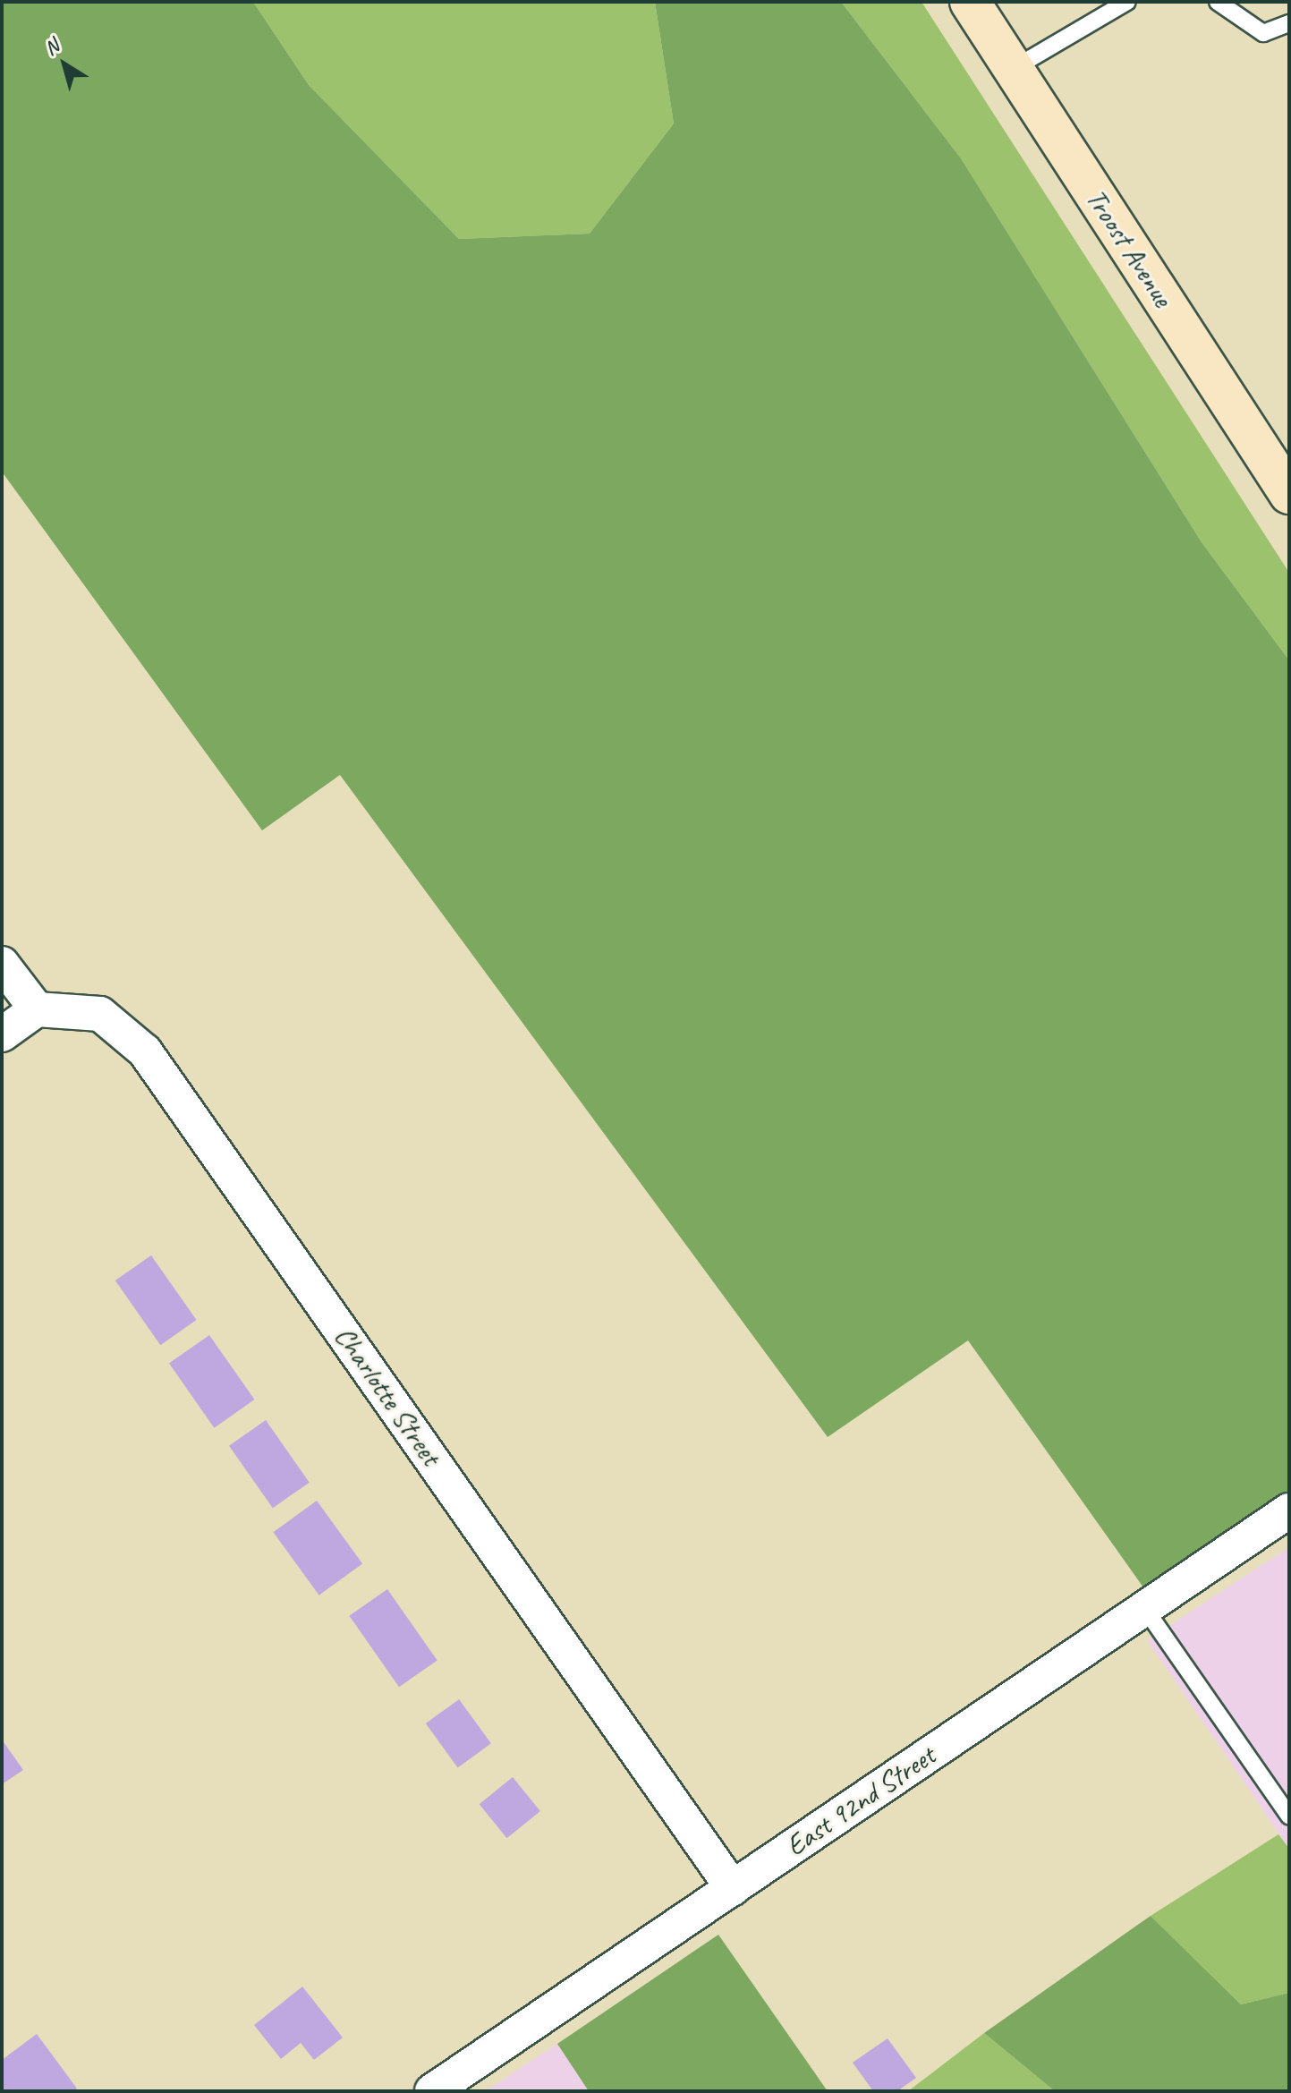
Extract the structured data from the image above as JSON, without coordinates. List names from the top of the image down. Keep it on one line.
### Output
{"streets":{"main road":["Troost Avenue"],"street":["Charlotte Street","East 92nd Street"]},"crossings":[["Charlotte Street","East 92nd Street"]],"north":"top left"}
